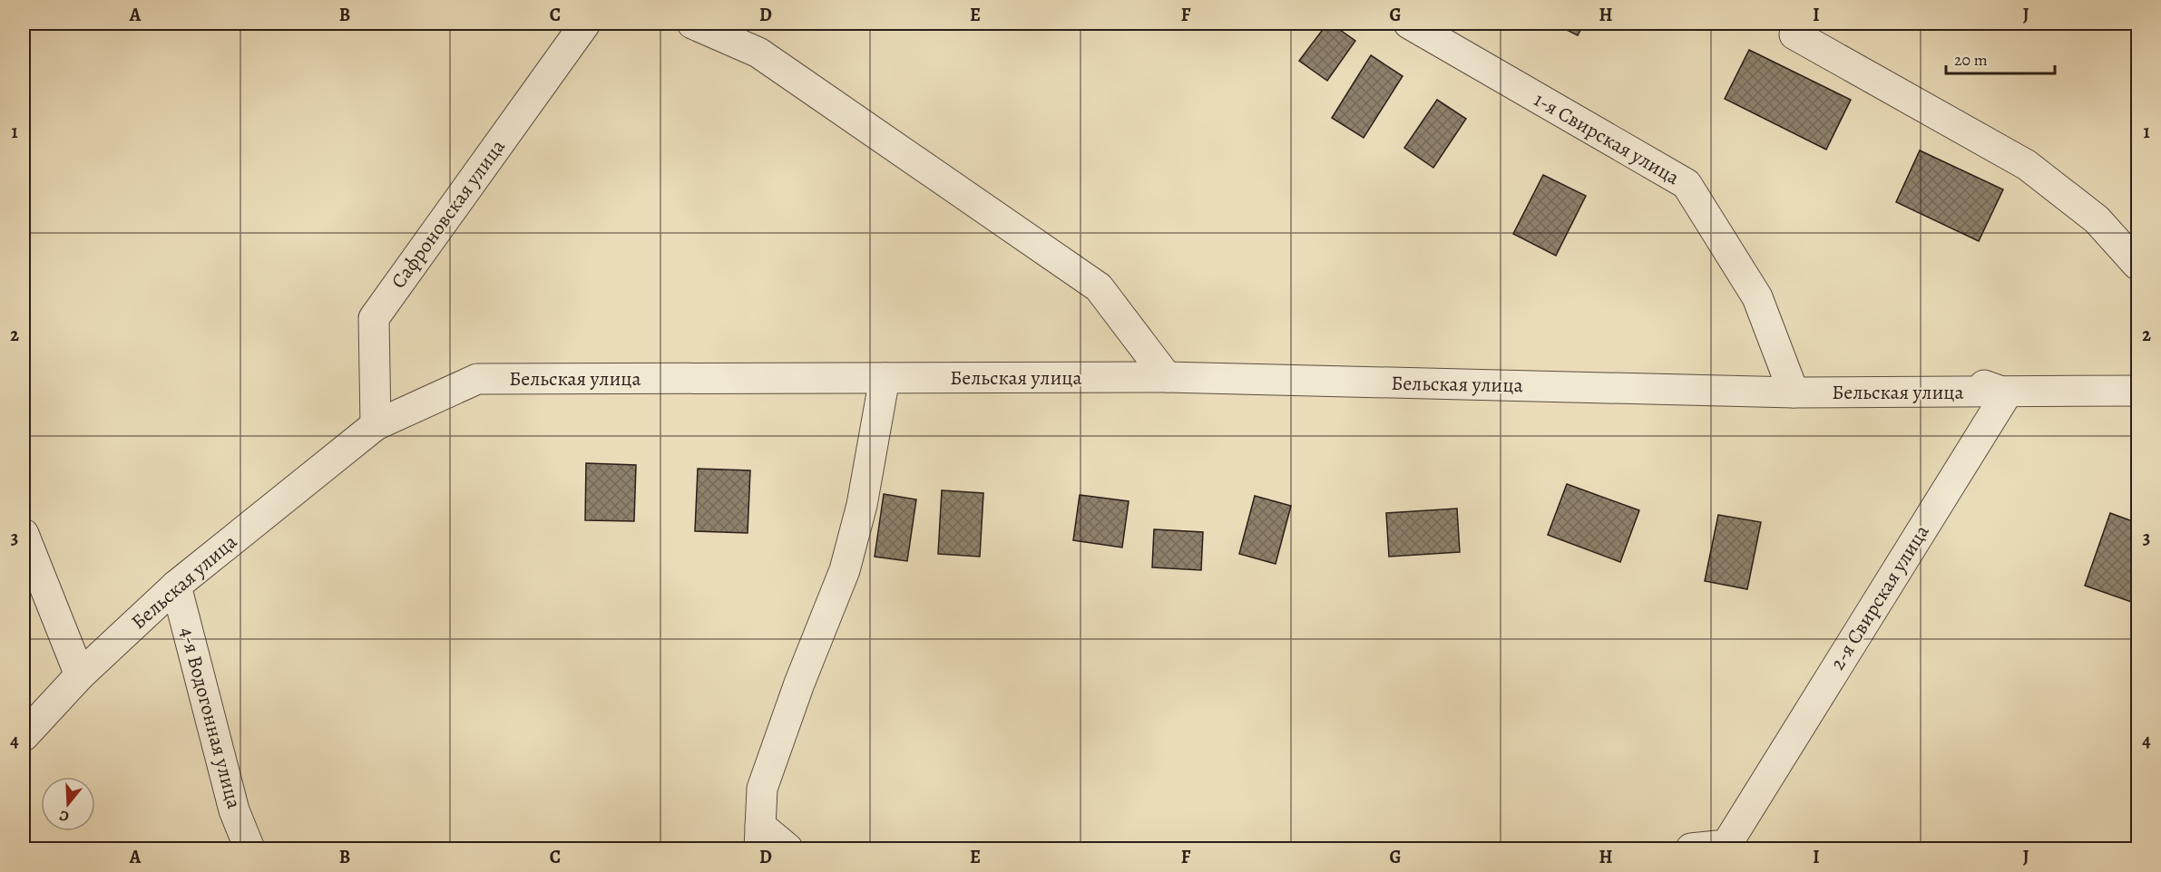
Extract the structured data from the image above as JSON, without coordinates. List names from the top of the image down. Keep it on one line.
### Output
{"streets":{"street":["1-я Свирская улица","Сафроновская улица","Бельская улица","2-я Свирская улица","4-я Водогонная улица"]},"crossings":[["1-я Свирская улица","Бельская улица"],["Сафроновская улица","Бельская улица"],["Бельская улица","2-я Свирская улица"],["Бельская улица","4-я Водогонная улица"]],"scale_bar":"20 m","north":"bottom","grid":{"columns":["A","B","C","D","E","F","G","H","I","J"],"rows":["1","2","3","4"]}}
